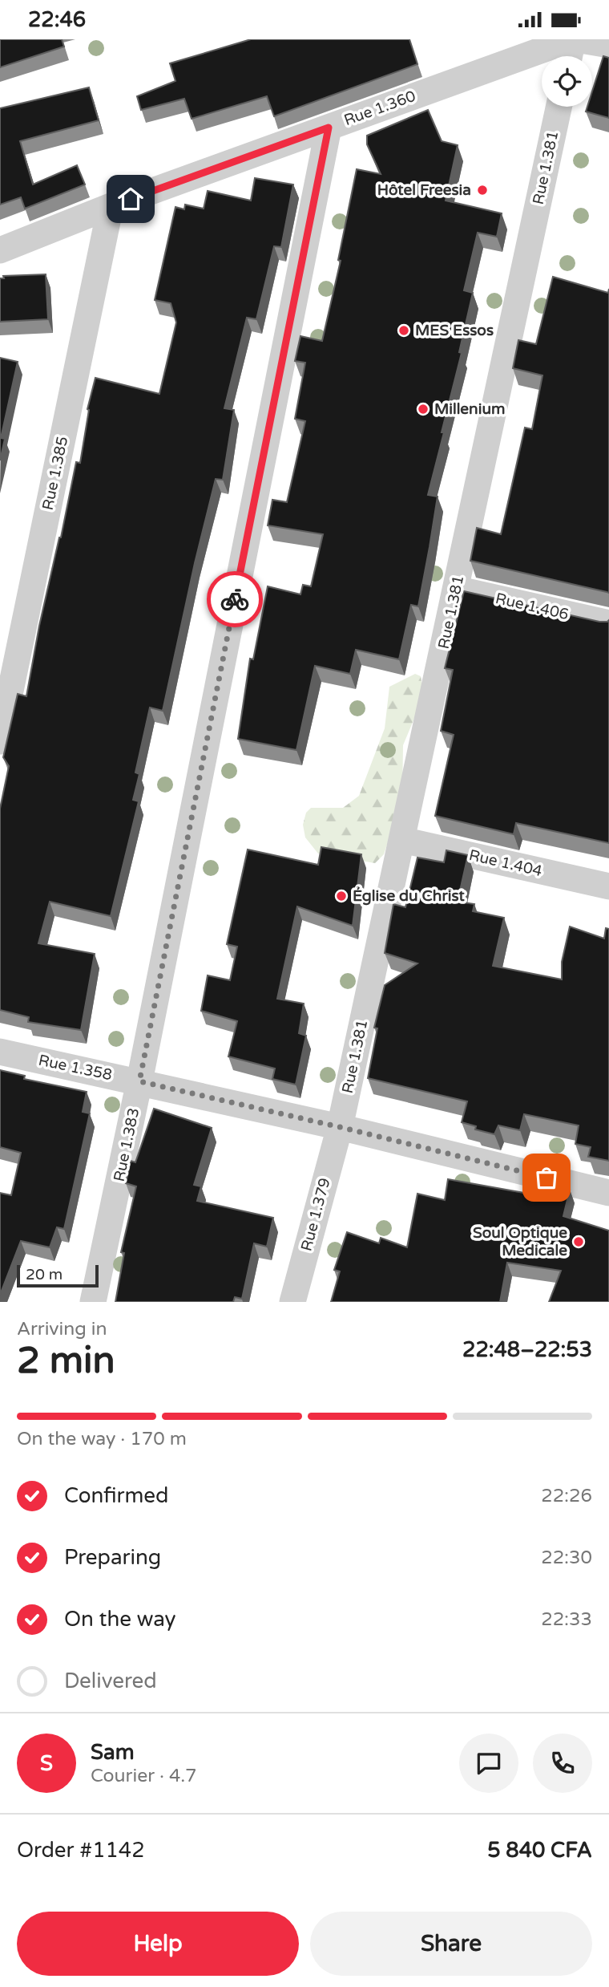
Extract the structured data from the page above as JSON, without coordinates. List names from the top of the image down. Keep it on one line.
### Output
{"streets":{"street":["Rue 1.360","Rue 1.381","Rue 1.385","Rue 1.406","Rue 1.404","Rue 1.358","Rue 1.383","Rue 1.379"]},"crossings":[["Rue 1.360","Rue 1.385"],["Rue 1.360","Rue 1.383"],["Rue 1.381","Rue 1.406"],["Rue 1.381","Rue 1.404"],["Rue 1.381","Rue 1.358"],["Rue 1.381","Rue 1.379"],["Rue 1.358","Rue 1.383"],["Rue 1.358","Rue 1.379"]],"places":["Hôtel Freesia","MES Essos","Millenium","Église du Christ","Soul Optique Medicale"],"scale_bar":"20 m","page":{"status":"22:46","scale":"20 m","heading":["2 min","Arriving in","22:48–22:53"],"panel":["Sam","Courier · 4.7","Order #1142","5 840 CFA"],"bar":"On the way · 170 m","list":[["Confirmed","22:26"],["Preparing","22:30"],["On the way","22:33"],"Delivered"],"round":"S","buttons":["Help","Share"]}}
